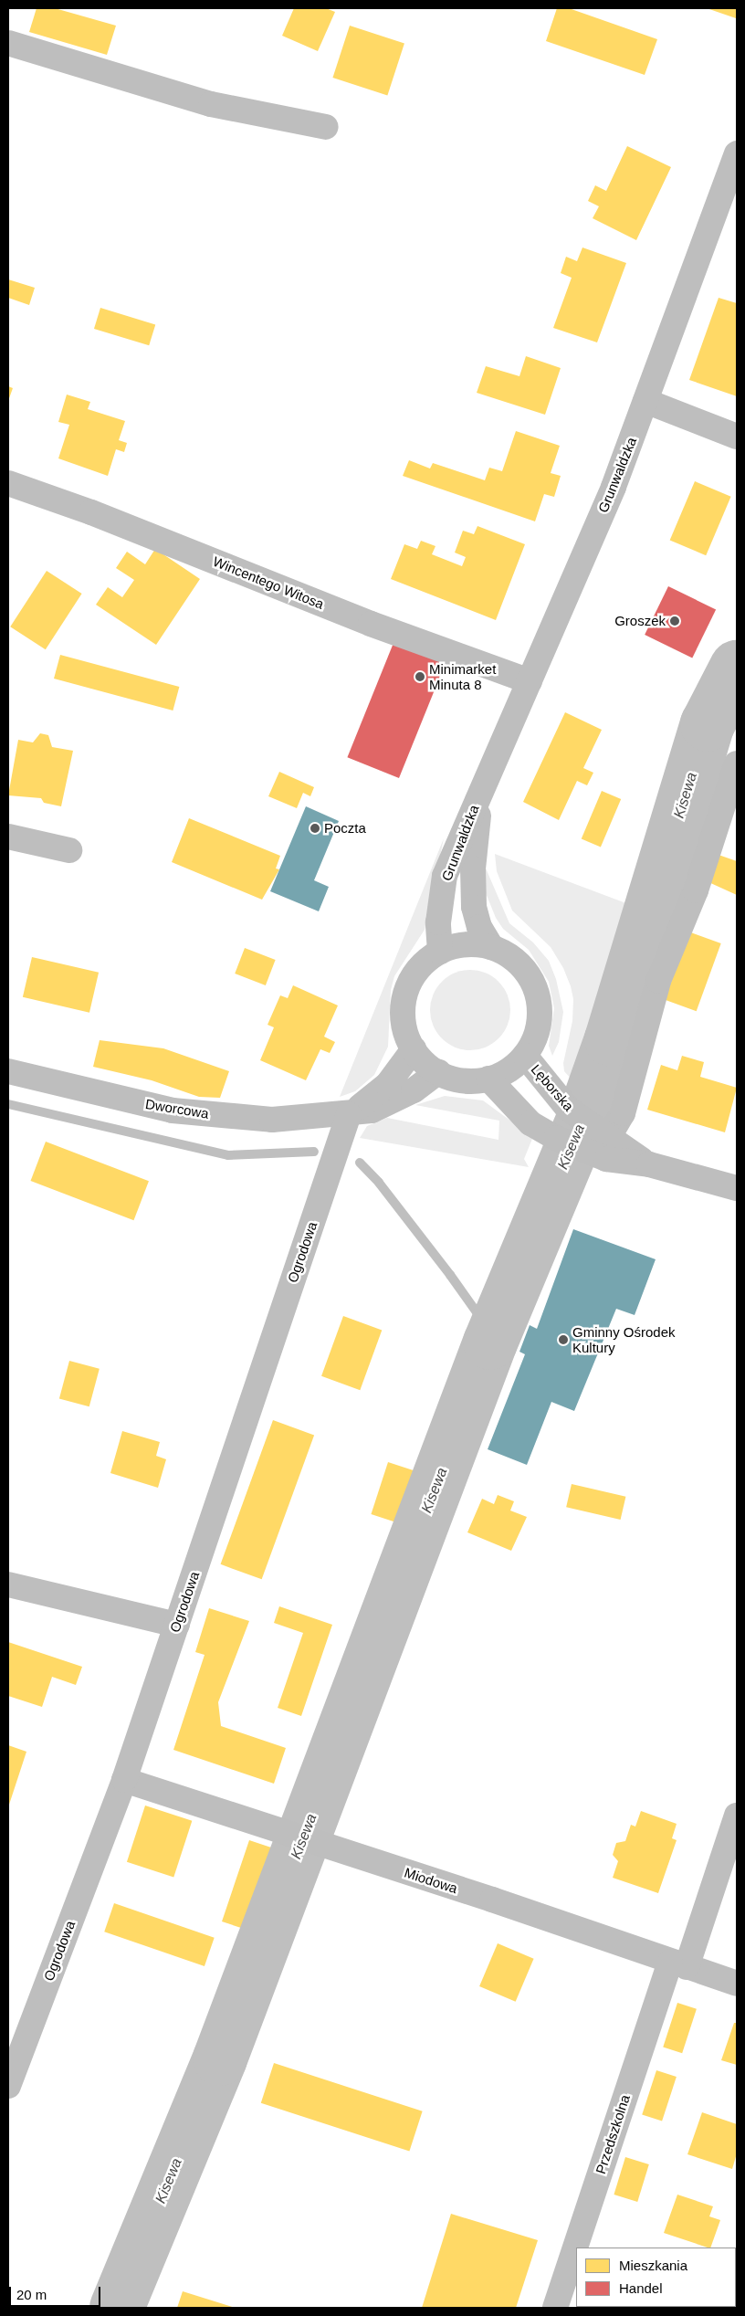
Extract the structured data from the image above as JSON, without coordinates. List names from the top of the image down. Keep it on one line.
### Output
{"streets":{"street":["Grunwaldzka","Wincentego Witosa","Lęborska","Dworcowa","Ogrodowa","Miodowa","Przedszkolna"]},"crossings":[["Grunwaldzka","Wincentego Witosa"],["Grunwaldzka","Lęborska"],["Grunwaldzka","Dworcowa"],["Lęborska","Dworcowa"],["Dworcowa","Ogrodowa"],["Ogrodowa","Miodowa"],["Miodowa","Przedszkolna"]],"water":["Kisewa"],"places":["Groszek","Minimarket Minuta 8","Poczta","Gminny Ośrodek Kultury"],"legend":["Mieszkania","Handel"],"scale_bar":"20 m"}
